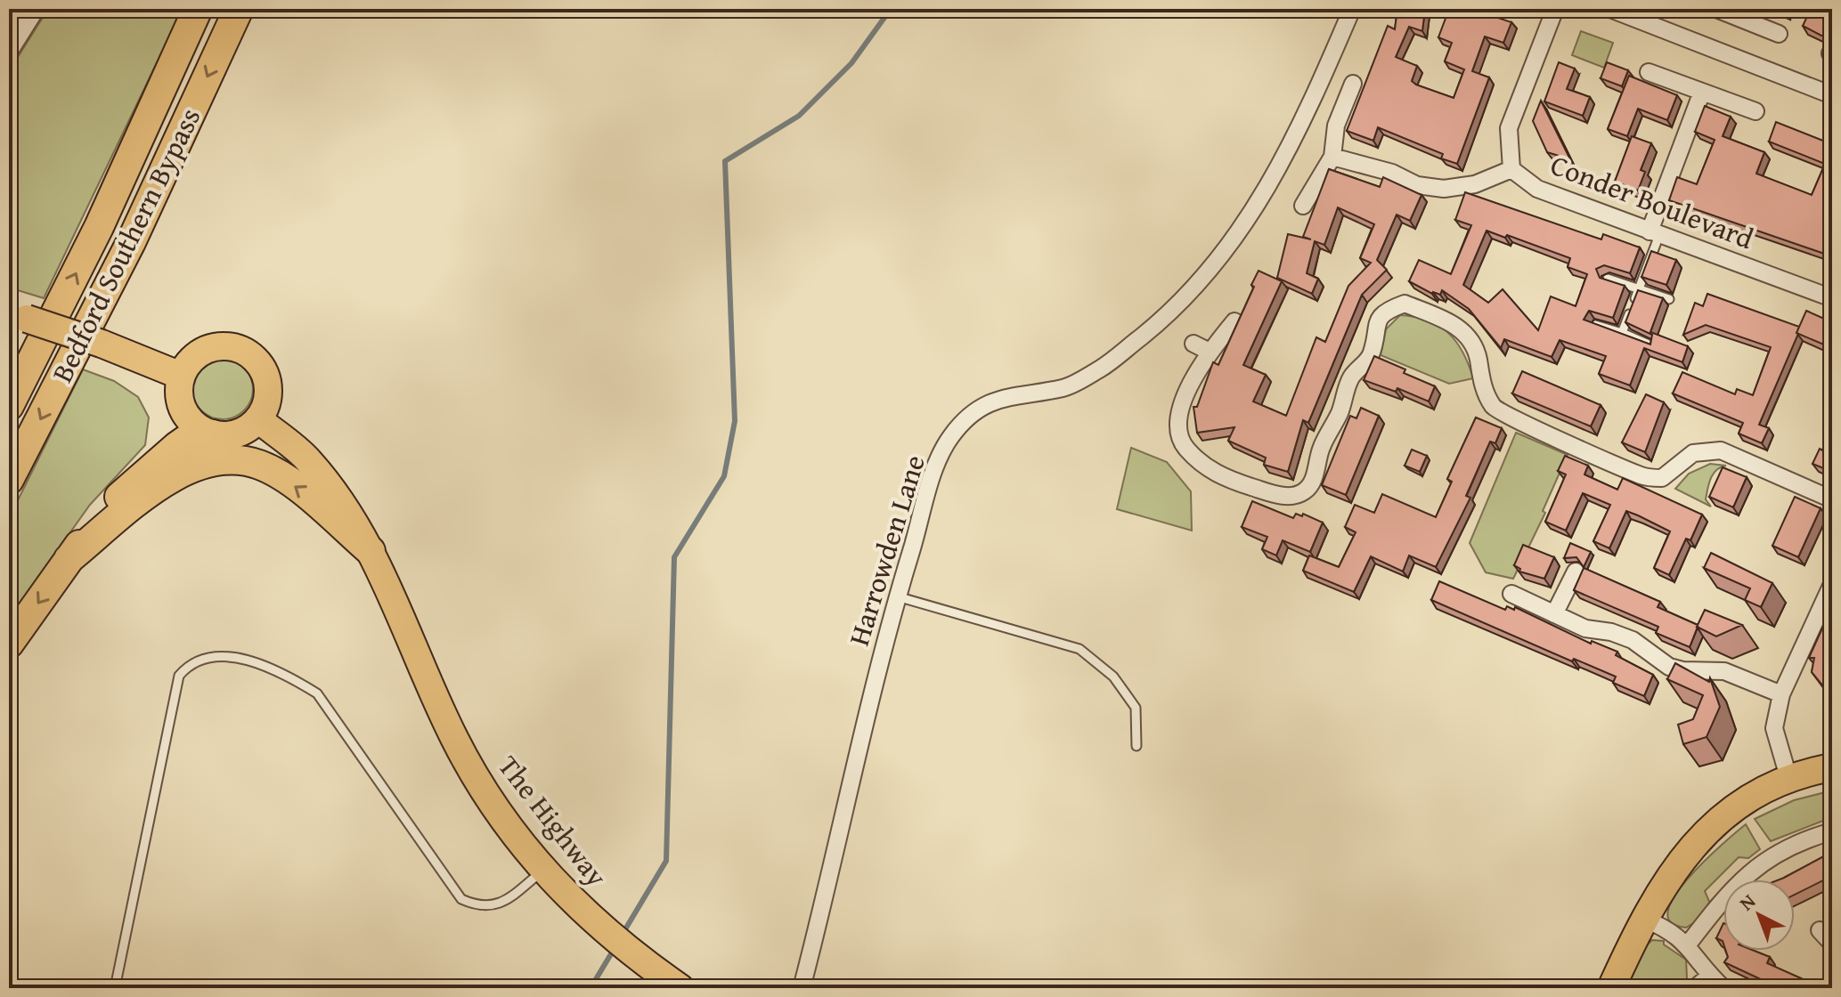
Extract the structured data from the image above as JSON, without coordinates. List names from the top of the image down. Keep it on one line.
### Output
{"streets":{"highway":["Bedford Southern Bypass"],"main road":["The Highway"],"street":["Conder Boulevard","Harrowden Lane"]},"north":"top left"}
